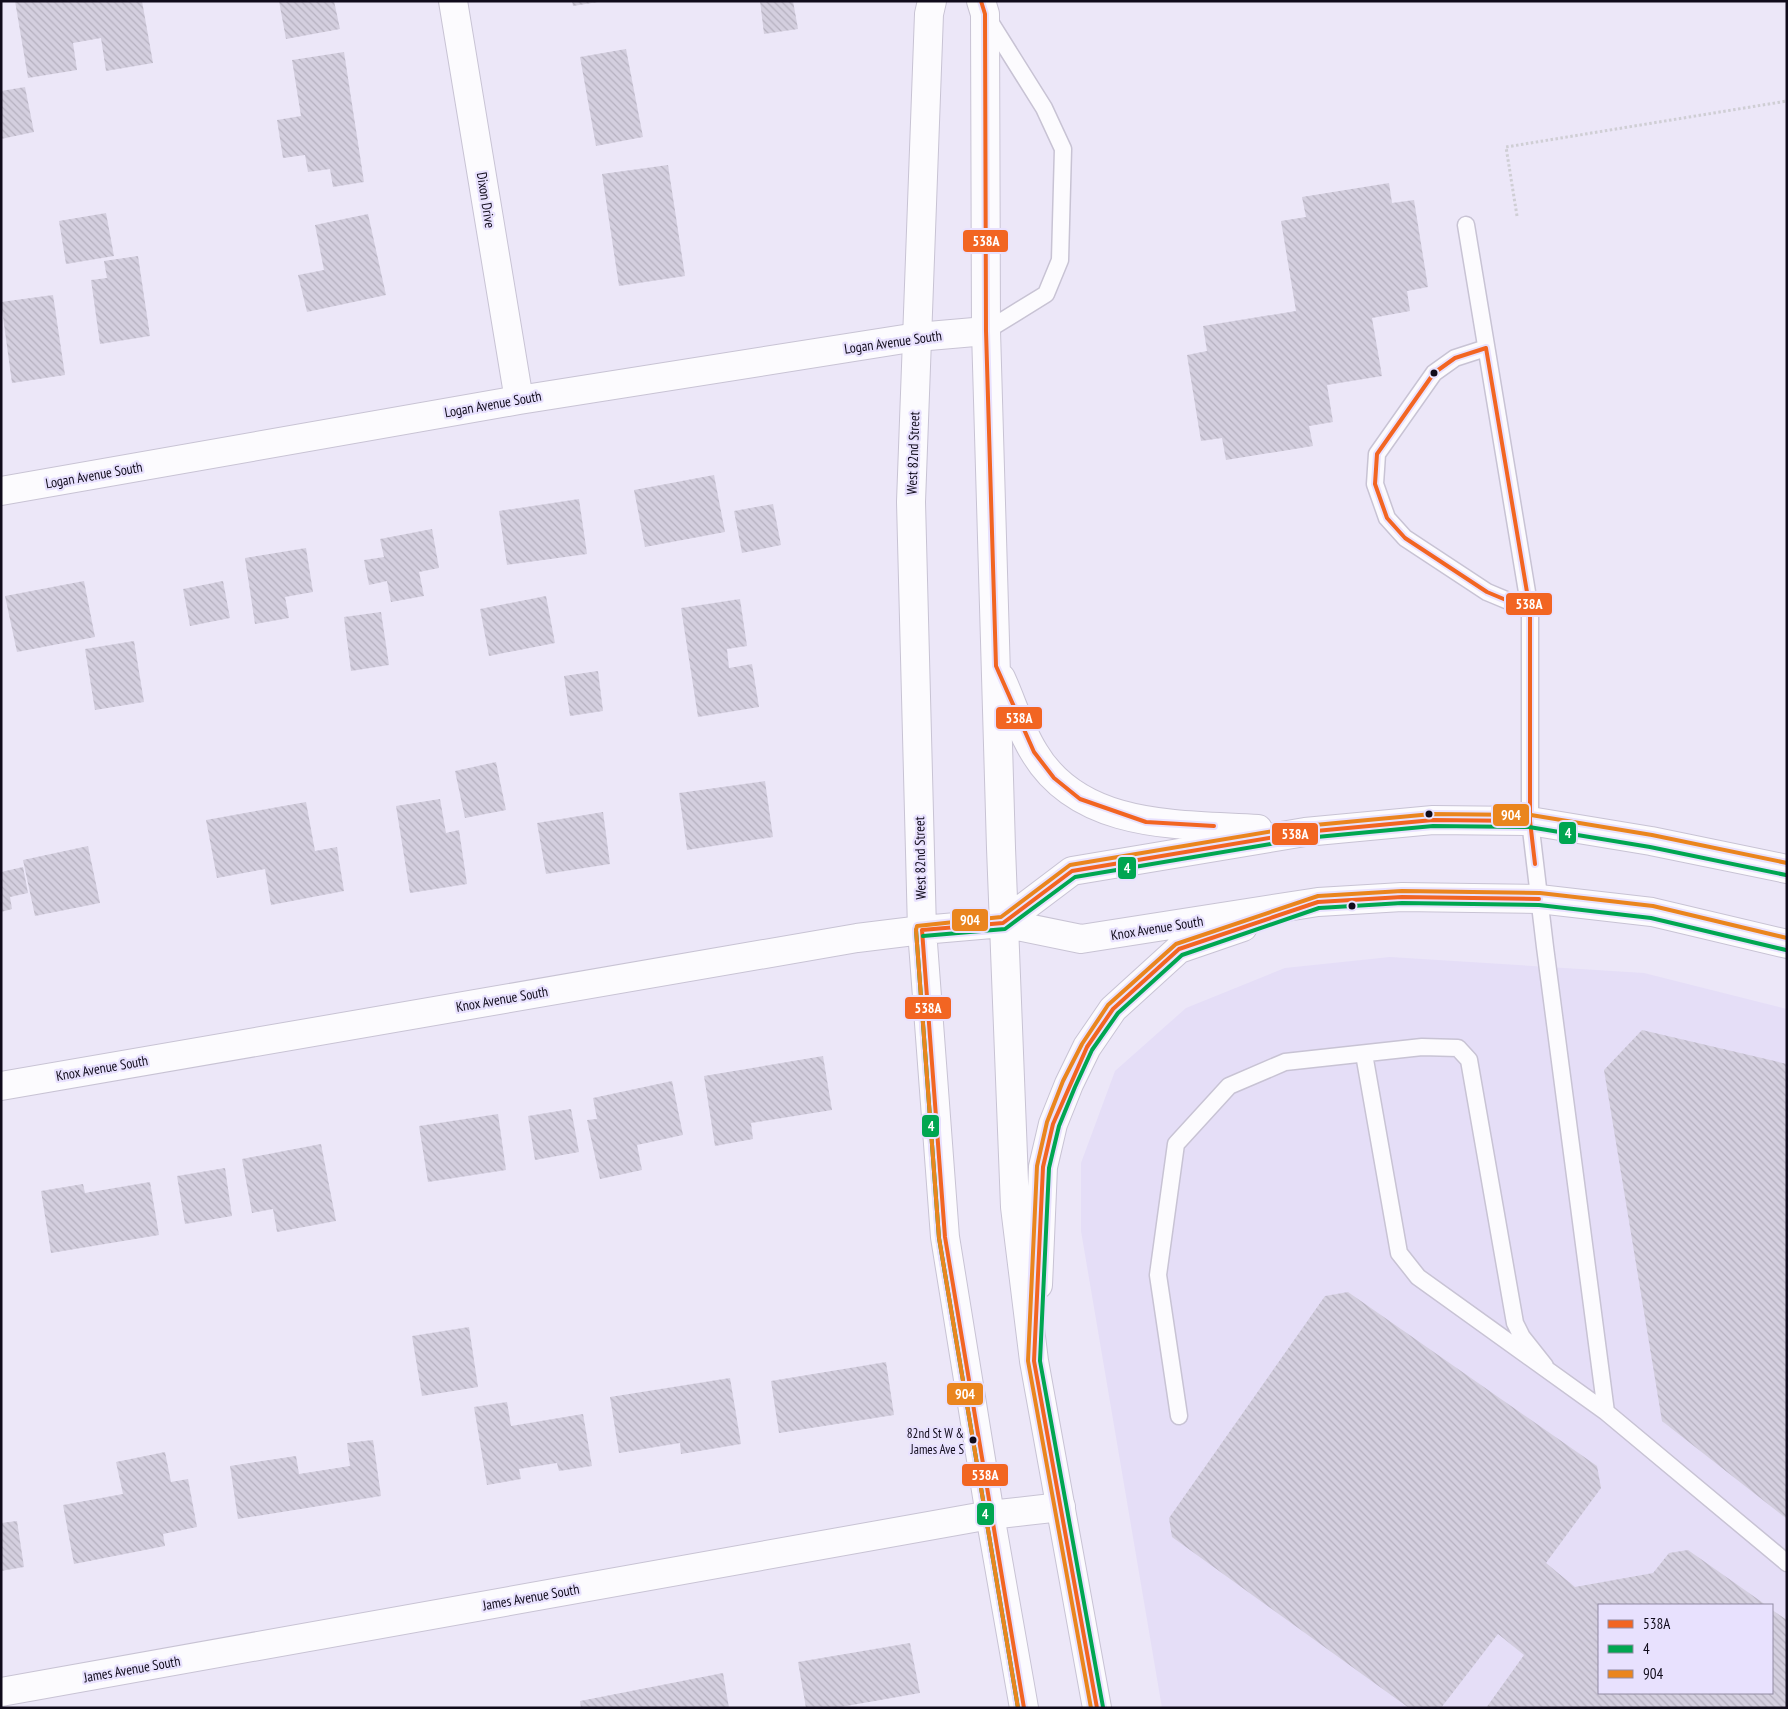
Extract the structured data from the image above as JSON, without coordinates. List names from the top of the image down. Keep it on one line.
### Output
{"streets":{"street":["Dixon Drive","Logan Avenue South","West 82nd Street","Knox Avenue South","James Avenue South"]},"crossings":[["Dixon Drive","Logan Avenue South"],["Logan Avenue South","West 82nd Street"],["West 82nd Street","Knox Avenue South"],["West 82nd Street","James Avenue South"]],"places":["82nd St W & James Ave S"],"lines":["transit line 538A","transit line 904","transit line 4"],"legend":["538A","4","904"]}
